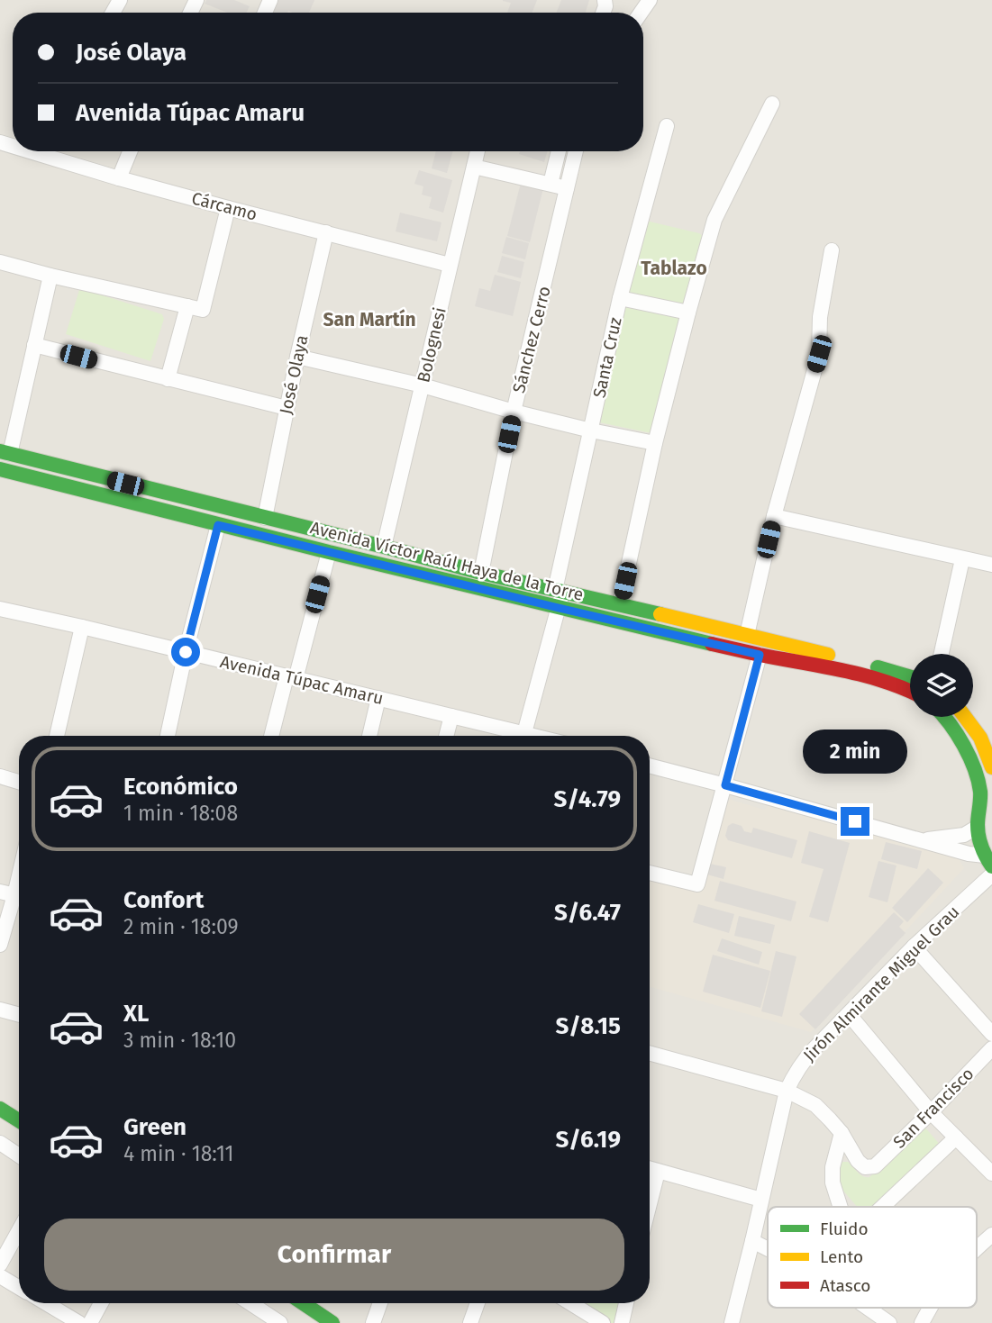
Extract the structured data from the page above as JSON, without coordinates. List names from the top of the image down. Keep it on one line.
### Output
{"streets":{"main road":["Avenida Víctor Raúl Haya de la Torre"],"street":["Cárcamo","Sánchez Cerro","Bolognesi","Santa Cruz","José Olaya","Avenida Túpac Amaru","Jirón Almirante Miguel Grau","San Francisco"]},"crossings":[["Cárcamo","Bolognesi"],["Cárcamo","José Olaya"],["Sánchez Cerro","Avenida Víctor Raúl Haya de la Torre"],["Bolognesi","Avenida Víctor Raúl Haya de la Torre"],["Santa Cruz","Avenida Víctor Raúl Haya de la Torre"],["Santa Cruz","Avenida Túpac Amaru"],["José Olaya","Avenida Víctor Raúl Haya de la Torre"]],"districts":["Tablazo","San Martín"],"legend":["Fluido","Lento","Atasco"],"page":{"banner":["José Olaya","Avenida Túpac Amaru"],"bubble":"2 min","list":[{"name":"Económico","note":"1 min · 18:08","value":"S/4.79"},{"name":"Confort","note":"2 min · 18:09","value":"S/6.47"},{"name":"XL","note":"3 min · 18:10","value":"S/8.15"},{"name":"Green","note":"4 min · 18:11","value":"S/6.19"}],"buttons":"Confirmar"}}
